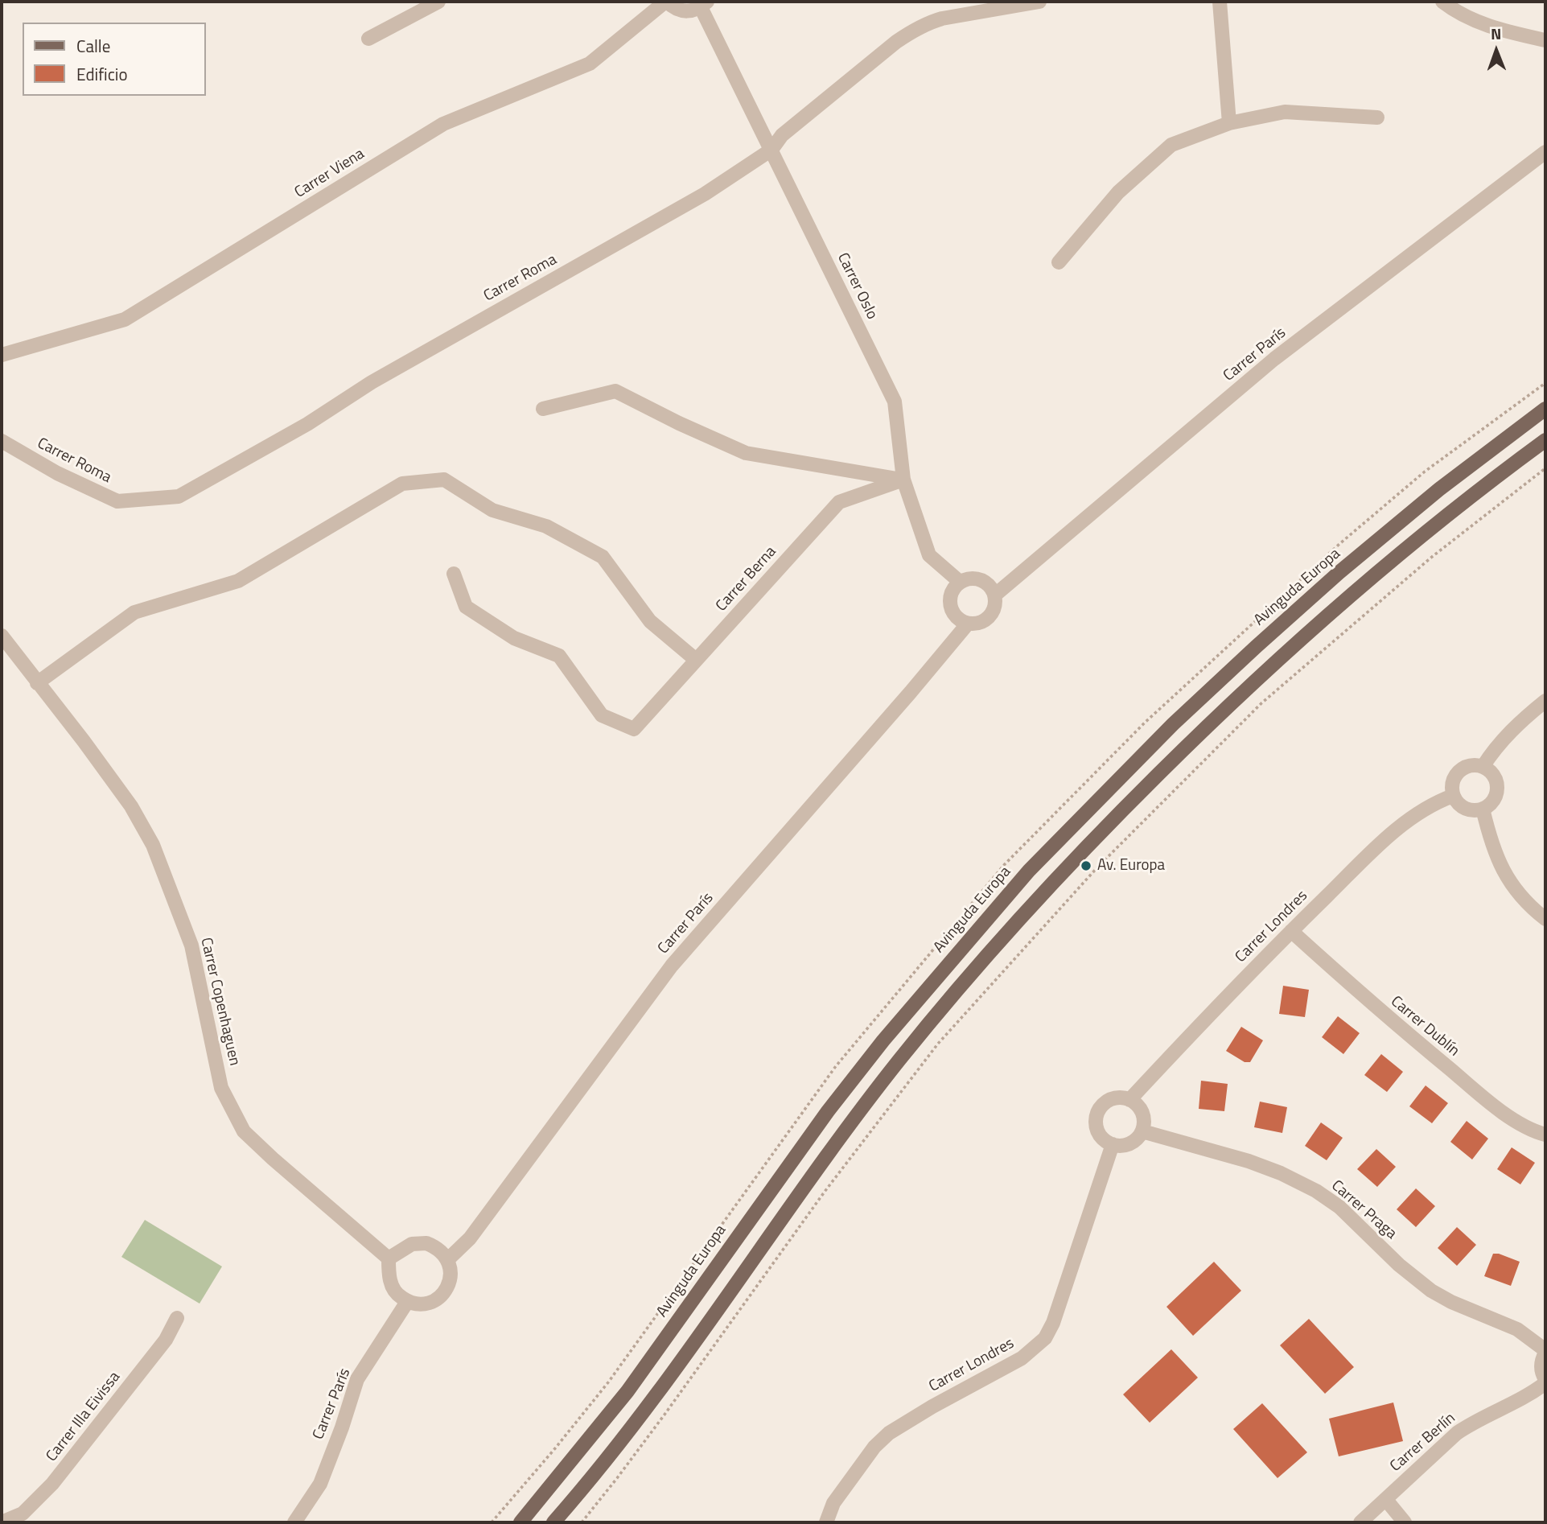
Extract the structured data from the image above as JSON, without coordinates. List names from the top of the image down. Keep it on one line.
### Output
{"streets":{"main road":["Avinguda Europa"],"street":["Carrer Viena","Carrer Roma","Carrer Oslo","Carrer París","Carrer Berna","Carrer Londres","Carrer Copenhaguen","Carrer Dublín","Carrer Praga","Carrer Illa Eivissa","Carrer Berlín"]},"crossings":[["Carrer Roma","Carrer Oslo"],["Carrer Oslo","Carrer París"],["Carrer Oslo","Carrer Berna"],["Carrer París","Carrer Copenhaguen"],["Carrer Londres","Carrer Dublín"],["Carrer Londres","Carrer Praga"]],"places":["Av. Europa"],"legend":["Calle","Edificio"],"north":"top"}
